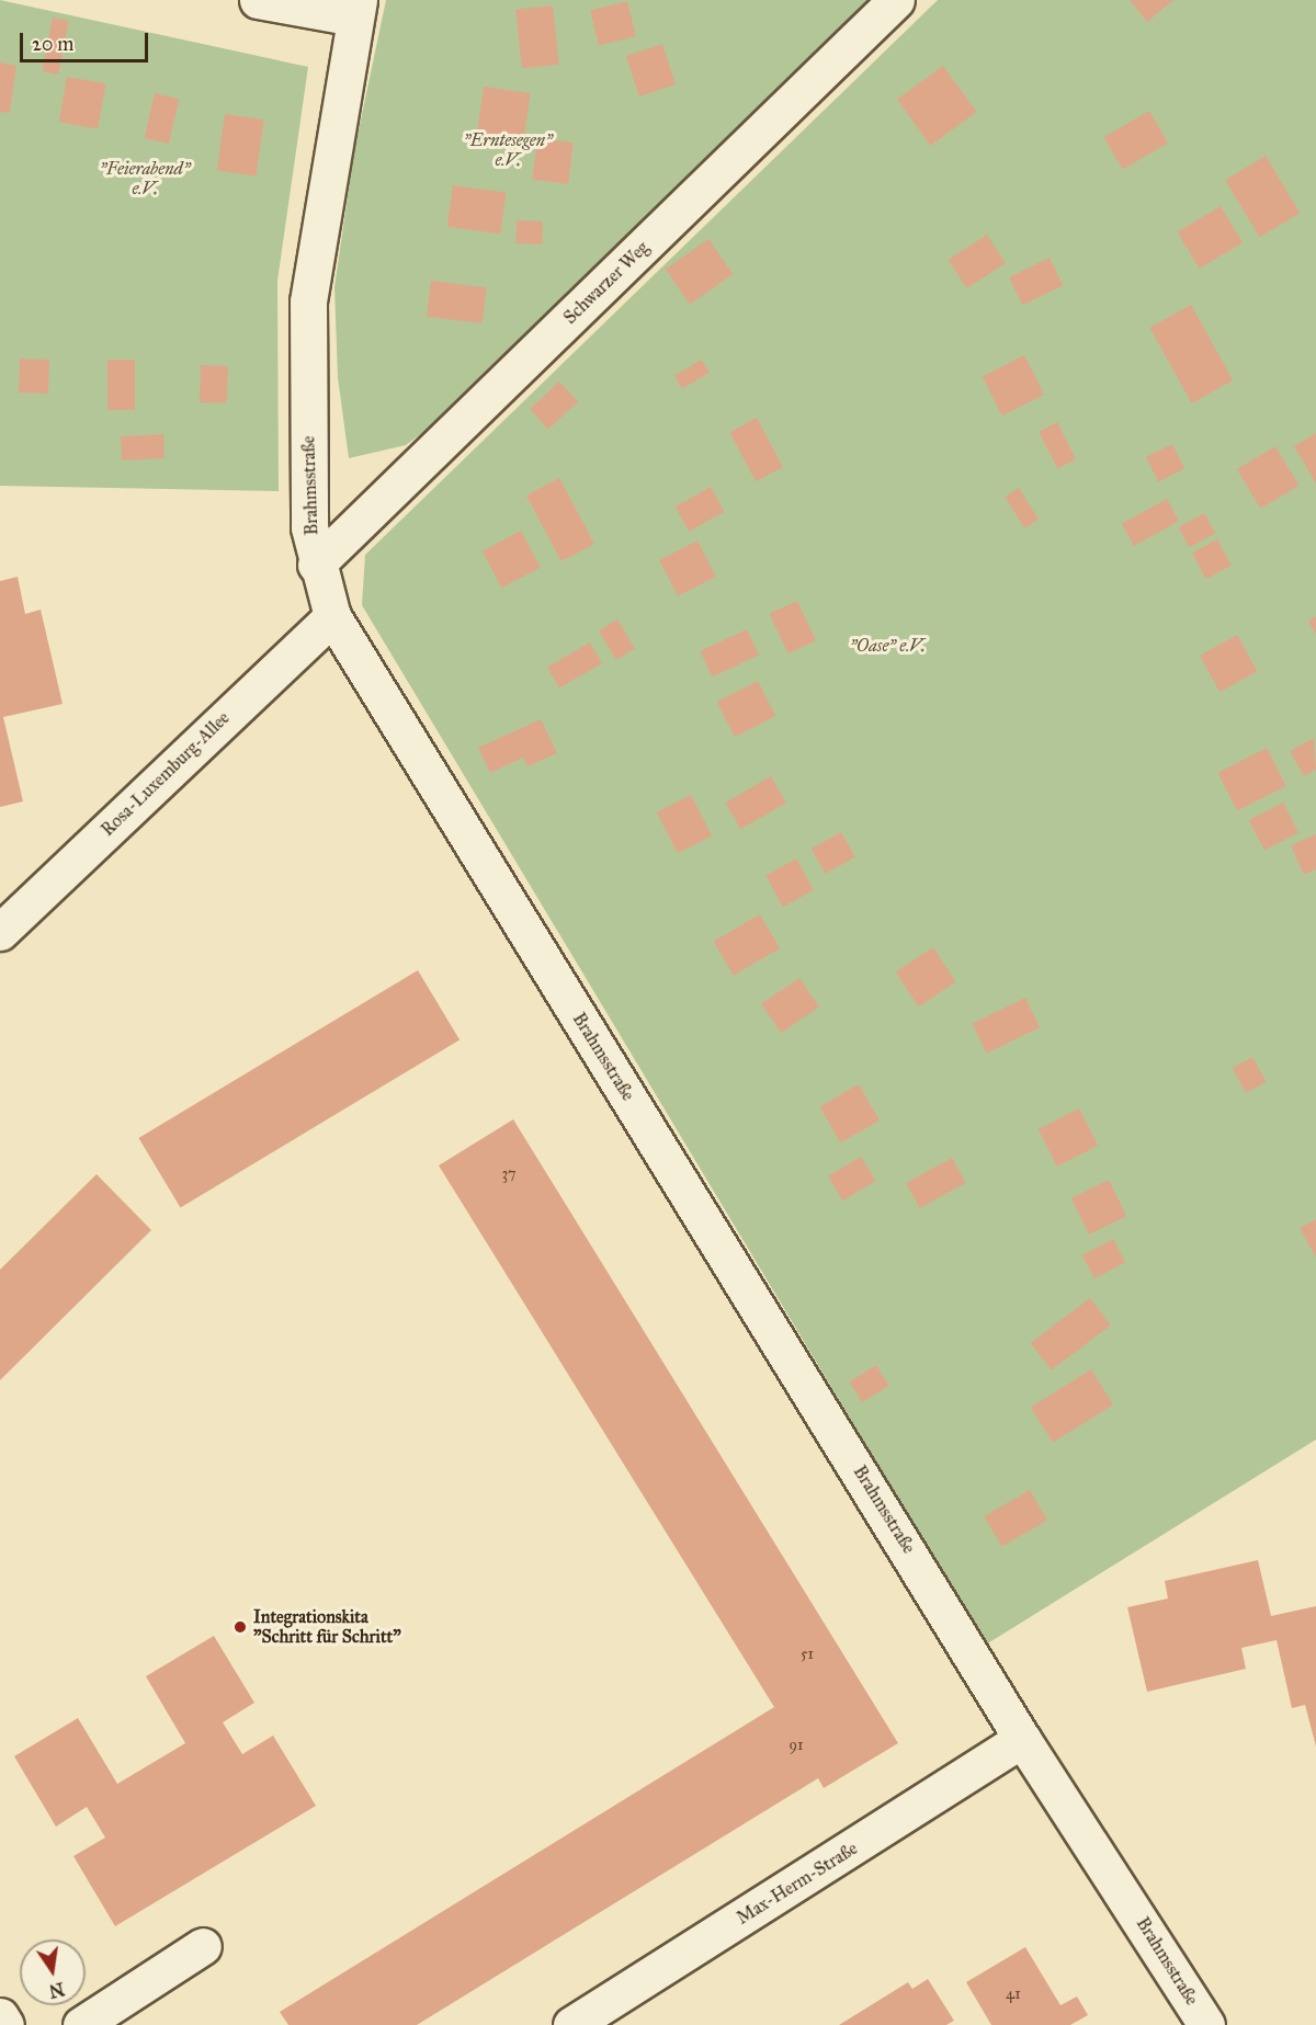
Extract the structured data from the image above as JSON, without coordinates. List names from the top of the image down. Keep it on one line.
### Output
{"streets":{"street":["Schwarzer Weg","Brahmsstraße","Rosa-Luxemburg-Allee","Max-Herm-Straße"]},"crossings":[["Schwarzer Weg","Brahmsstraße"],["Brahmsstraße","Rosa-Luxemburg-Allee"],["Brahmsstraße","Max-Herm-Straße"]],"parks":["\"Erntesegen\" e.V.","\"Feierabend\" e.V.","\"Oase\" e.V."],"places":["Integrationskita \"Schritt für Schritt\""],"house_numbers":["37","51","91","41"],"scale_bar":"20 m","north":"bottom"}
